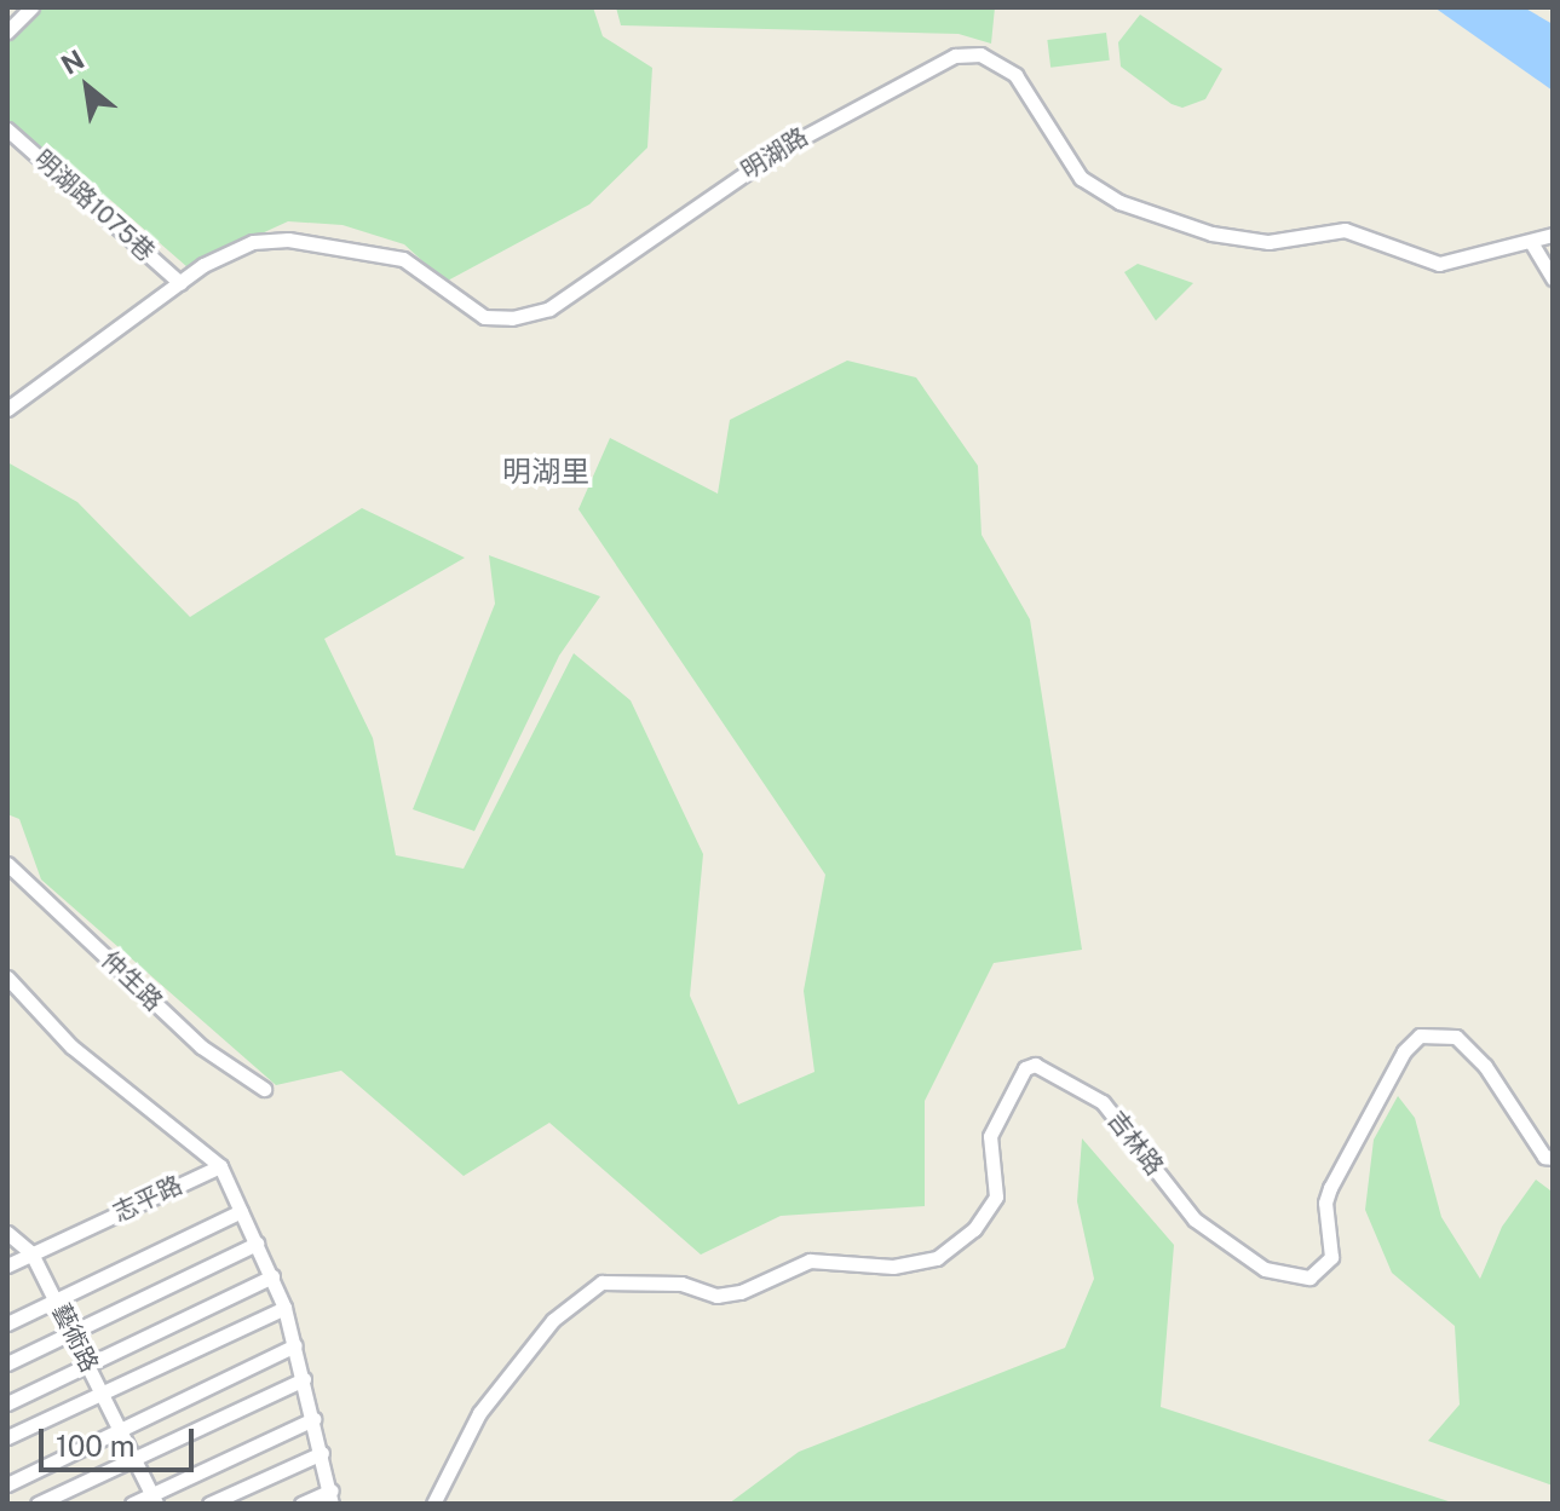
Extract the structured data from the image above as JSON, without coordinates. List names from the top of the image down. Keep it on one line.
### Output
{"streets":{"street":["明湖路","明湖路1075巷","仲生路","吉林路","志平路","藝術路"]},"crossings":[["明湖路","明湖路1075巷"],["志平路","藝術路"]],"districts":["明湖里"],"scale_bar":"100 m","north":"top left"}
